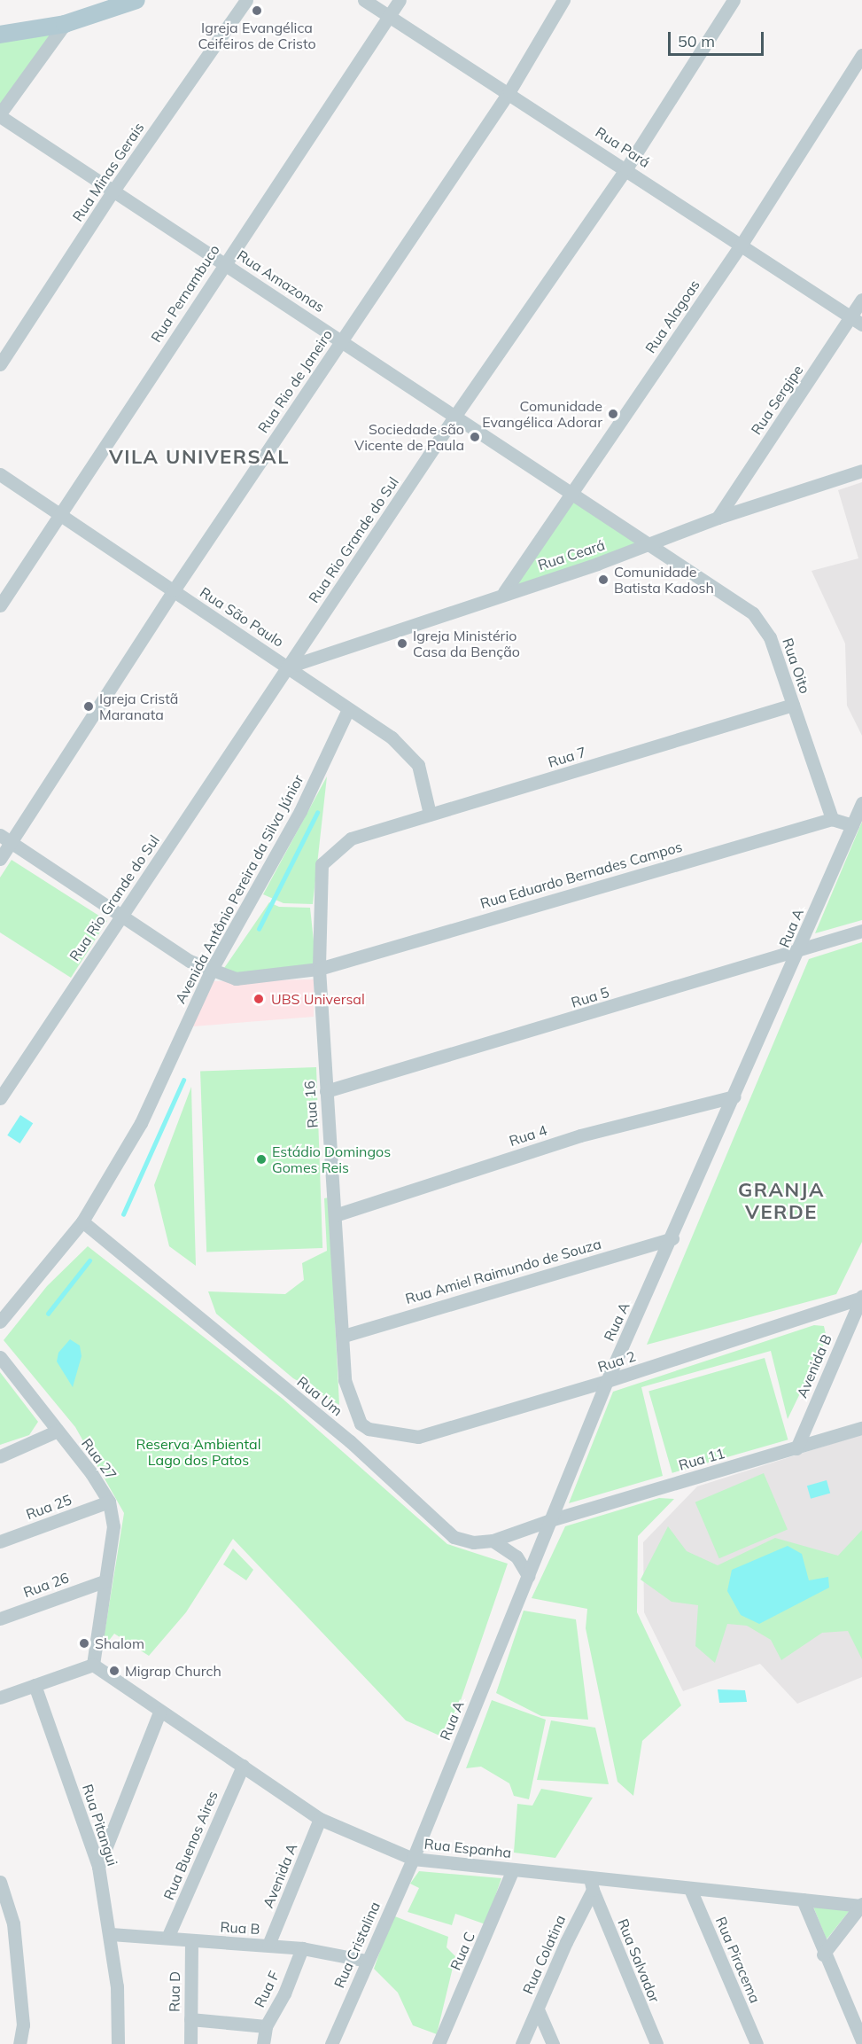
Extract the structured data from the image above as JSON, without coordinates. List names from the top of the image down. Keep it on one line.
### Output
{"streets":{"street":["Rua Pará","Rua Minas Gerais","Rua Amazonas","Rua Pernambuco","Rua Alagoas","Rua Rio de Janeiro","Rua Sergipe","Rua Rio Grande do Sul","Rua Ceará","Rua São Paulo","Rua Oito","Rua 7","Rua Eduardo Bernades Campos","Avenida Antônio Pereira da Silva Júnior","Rua A","Rua 5","Rua 16","Rua 4","Rua Amiel Raimundo de Souza","Rua 2","Avenida B","Rua Um","Rua 27","Rua 11","Rua 25","Rua 26","Rua Pitangui","Rua Buenos Aires","Rua Espanha","Avenida A","Rua B","Rua Cristalina","Rua C","Rua Colatina","Rua Piracema","Rua Salvador","Rua F","Rua D"]},"crossings":[["Rua Pará","Rua Pernambuco"],["Rua Pará","Rua Alagoas"],["Rua Pará","Rua Rio de Janeiro"],["Rua Pará","Rua Sergipe"],["Rua Pará","Rua Rio Grande do Sul"],["Rua Minas Gerais","Rua Amazonas"],["Rua Amazonas","Rua Pernambuco"],["Rua Amazonas","Rua Alagoas"],["Rua Amazonas","Rua Rio de Janeiro"],["Rua Amazonas","Rua Rio Grande do Sul"],["Rua Amazonas","Rua Ceará"],["Rua Amazonas","Rua Oito"],["Rua Pernambuco","Rua São Paulo"],["Rua Alagoas","Rua Ceará"],["Rua Rio de Janeiro","Rua São Paulo"],["Rua Rio de Janeiro","Rua Eduardo Bernades Campos"],["Rua Sergipe","Rua Ceará"],["Rua Rio Grande do Sul","Rua Ceará"],["Rua Rio Grande do Sul","Rua São Paulo"],["Rua Rio Grande do Sul","Rua Eduardo Bernades Campos"],["Rua Ceará","Rua São Paulo"],["Rua Ceará","Rua Oito"],["Rua São Paulo","Rua 7"],["Rua São Paulo","Avenida Antônio Pereira da Silva Júnior"],["Rua Oito","Rua 7"],["Rua Oito","Rua Eduardo Bernades Campos"],["Rua 7","Rua 16"],["Rua Eduardo Bernades Campos","Avenida Antônio Pereira da Silva Júnior"],["Rua Eduardo Bernades Campos","Rua 16"],["Avenida Antônio Pereira da Silva Júnior","Rua Um"],["Rua A","Rua 5"],["Rua A","Rua 4"],["Rua A","Rua Amiel Raimundo de Souza"],["Rua A","Rua 2"],["Rua A","Rua Um"],["Rua A","Rua 11"],["Rua A","Rua Espanha"],["Rua A","Rua Cristalina"],["Rua 5","Rua 16"],["Rua 16","Rua 4"],["Rua 16","Rua Amiel Raimundo de Souza"],["Rua 16","Rua 2"],["Rua 2","Avenida B"],["Avenida B","Rua 11"],["Rua Um","Rua 11"],["Rua 27","Rua 25"],["Rua 27","Rua 26"],["Rua 27","Rua Espanha"],["Rua Pitangui","Rua B"],["Rua Buenos Aires","Rua Espanha"],["Rua Buenos Aires","Rua B"],["Rua Espanha","Avenida A"],["Rua Espanha","Rua Cristalina"],["Rua Espanha","Rua C"],["Rua Espanha","Rua Colatina"],["Rua Espanha","Rua Piracema"],["Rua Espanha","Rua Salvador"],["Avenida A","Rua B"],["Rua B","Rua Cristalina"],["Rua B","Rua F"],["Rua B","Rua D"],["Rua Colatina","Rua Salvador"]],"districts":["VILA UNIVERSAL","GRANJA VERDE"],"parks":["Reserva Ambiental Lago dos Patos"],"places":["Igreja Evangélica Ceifeiros de Cristo","Comunidade Evangélica Adorar","Sociedade são Vicente de Paula","Comunidade Batista Kadosh","Igreja Ministério Casa da Benção","Igreja Cristã Maranata","UBS Universal","Estádio Domingos Gomes Reis","Shalom","Migrap Church"],"scale_bar":"50 m"}
